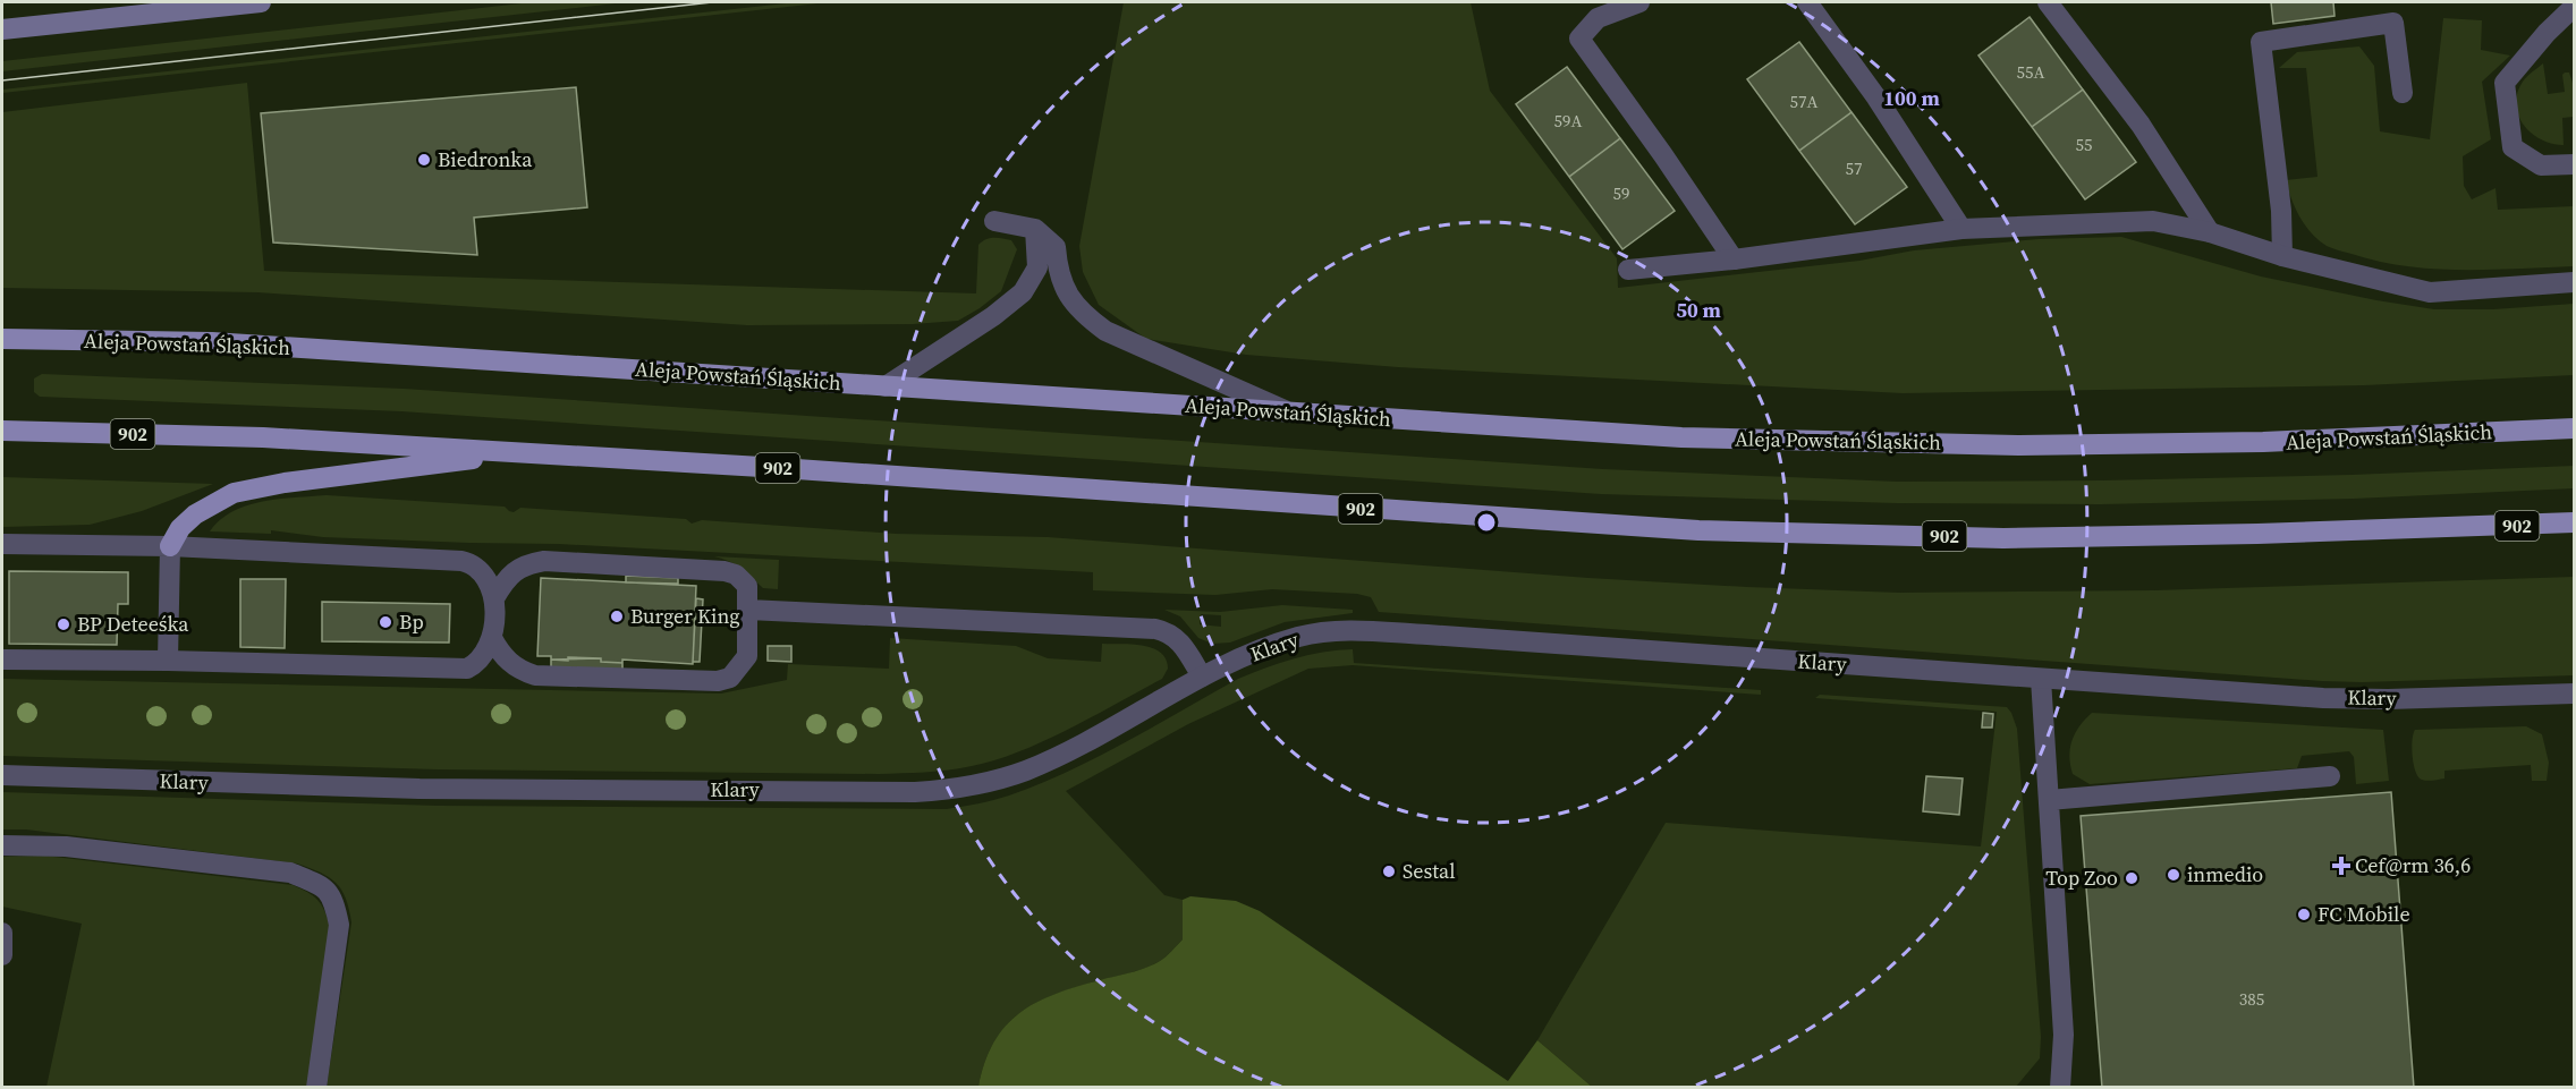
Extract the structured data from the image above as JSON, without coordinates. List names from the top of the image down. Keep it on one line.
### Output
{"streets":{"main road":["Aleja Powstań Śląskich","902"],"street":["Klary"]},"places":{"other":["Biedronka","Burger King","Bp","BP Deteeśka","Sestal","inmedio","Top Zoo","FC Mobile"],"health":["Cef@rm 36,6"]},"house_numbers":["55A","57A","59A","55","57","59","385"],"rings":["100 m","50 m"]}
